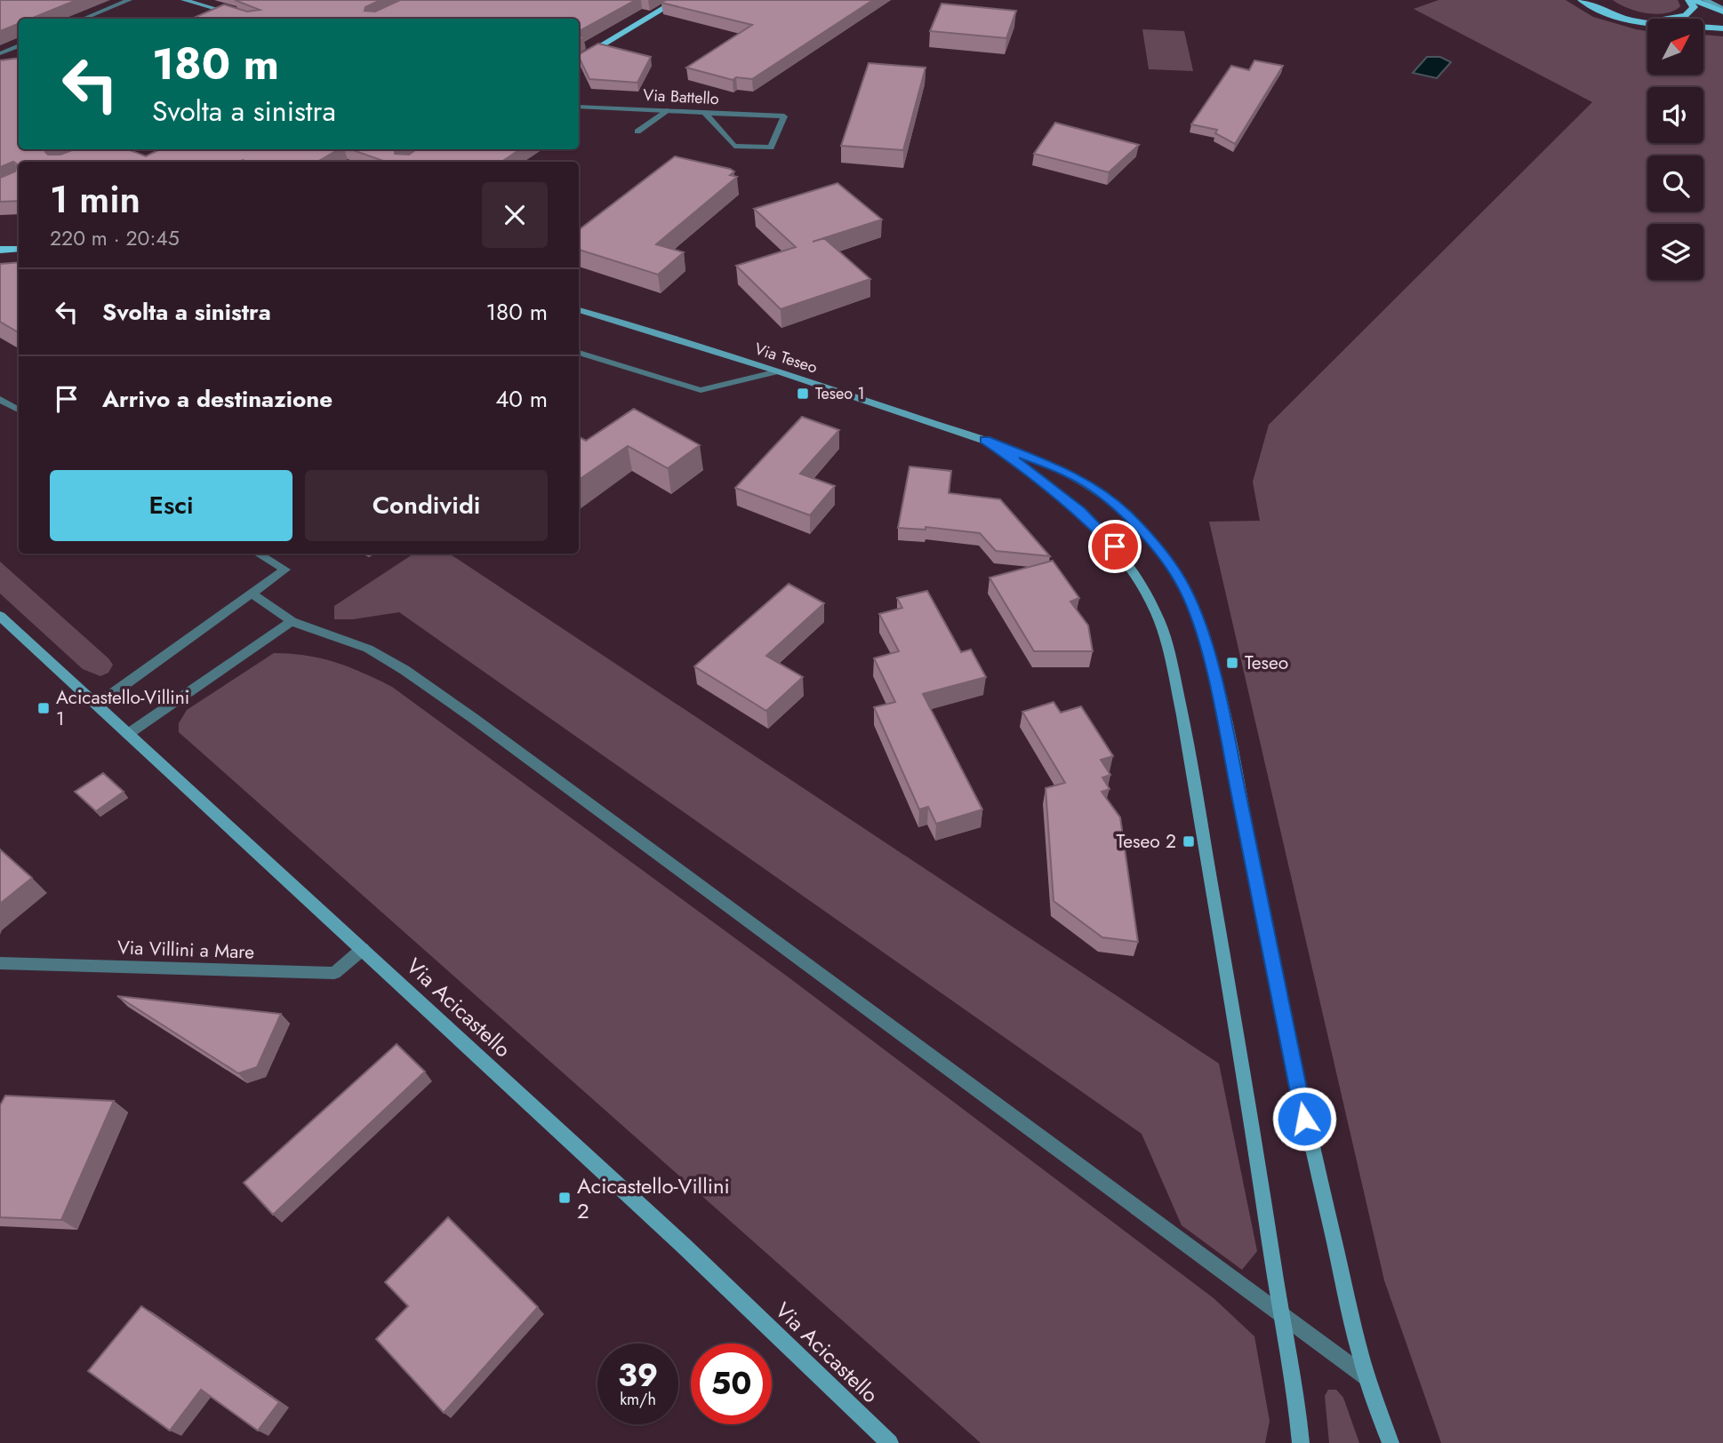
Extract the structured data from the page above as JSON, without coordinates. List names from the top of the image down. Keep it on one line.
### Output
{"streets":{"main road":["Via Teseo","Via Acicastello"],"street":["Via Battello","Via Villini a Mare"]},"crossings":[["Via Villini a Mare","Via Acicastello"]],"places":{"transit":["Teseo 1","Teseo","Acicastello-Villini 1","Teseo 2","Acicastello-Villini 2"]},"north":"top right","page":{"turn":["180 m","Svolta a sinistra"],"heading":["1 min","220 m · 20:45"],"list":[{"name":"Svolta a sinistra","value":"180 m"},{"name":"Arrivo a destinazione","value":"40 m"}],"buttons":["Esci","Condividi"],"speed":"39 km/h","limit":"50"}}
